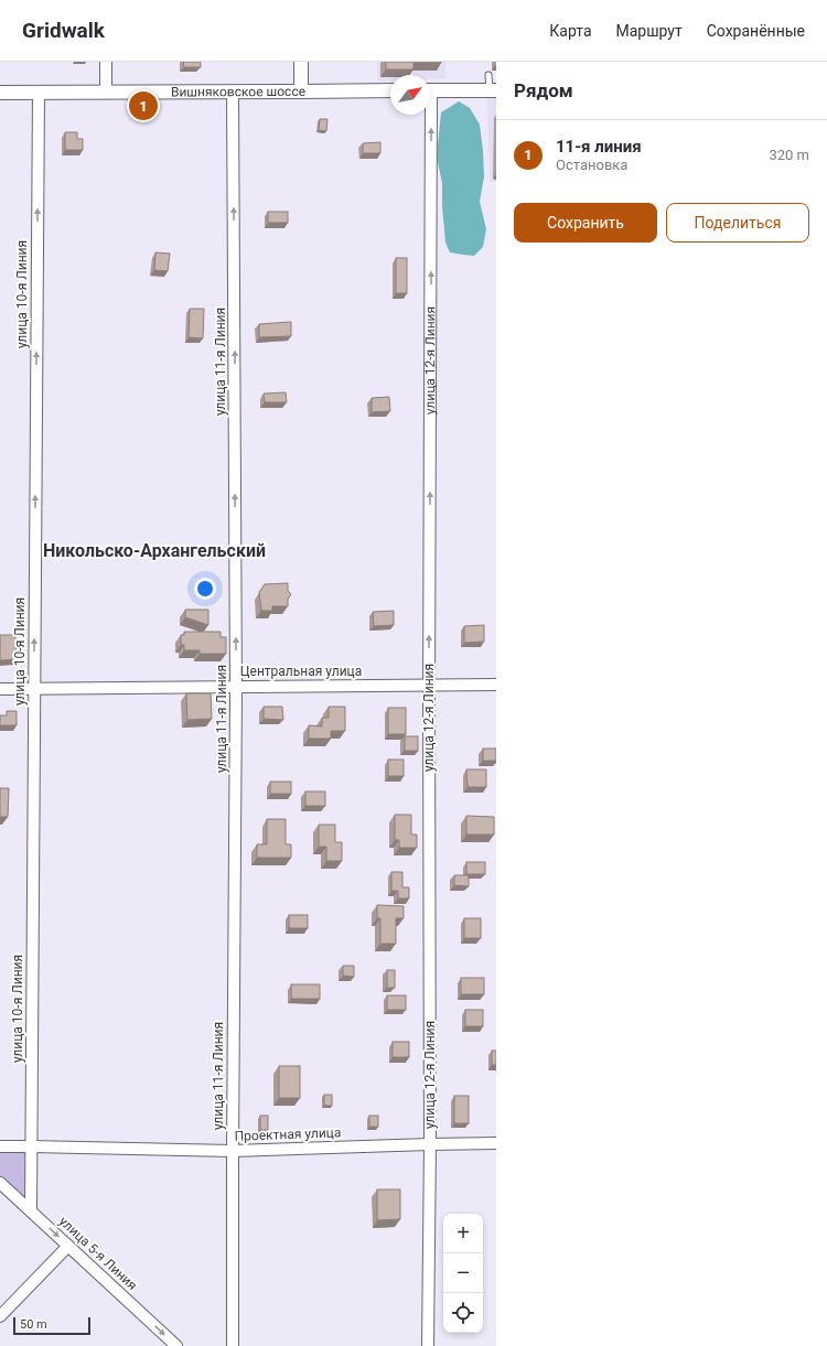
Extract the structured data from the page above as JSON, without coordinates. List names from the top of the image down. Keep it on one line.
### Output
{"streets":{"street":["Вишняковское шоссе","улица 10-я Линия","улица 12-я Линия","улица 11-я Линия","Центральная улица","Проектная улица","улица 5-я Линия"]},"crossings":[["Вишняковское шоссе","улица 10-я Линия"],["Вишняковское шоссе","улица 11-я Линия"],["улица 10-я Линия","Центральная улица"],["улица 10-я Линия","Проектная улица"],["улица 10-я Линия","улица 5-я Линия"],["улица 12-я Линия","Центральная улица"],["улица 12-я Линия","Проектная улица"],["улица 11-я Линия","Центральная улица"],["улица 11-я Линия","Проектная улица"]],"one_way":["улица 10-я Линия","улица 12-я Линия","улица 11-я Линия","улица 5-я Линия"],"districts":["Никольско-Архангельский"],"scale_bar":"50 m","north":"top right","page":{"header":"Gridwalk","nav":["Карта","Маршрут","Сохранённые"],"heading":"Рядом","pins":"1","list":[{"mark":"1","name":"11-я линия","note":"Остановка","value":"320 m"}],"buttons":["Сохранить","Поделиться"],"map_buttons":["+","−"],"scale":"50 m"}}
